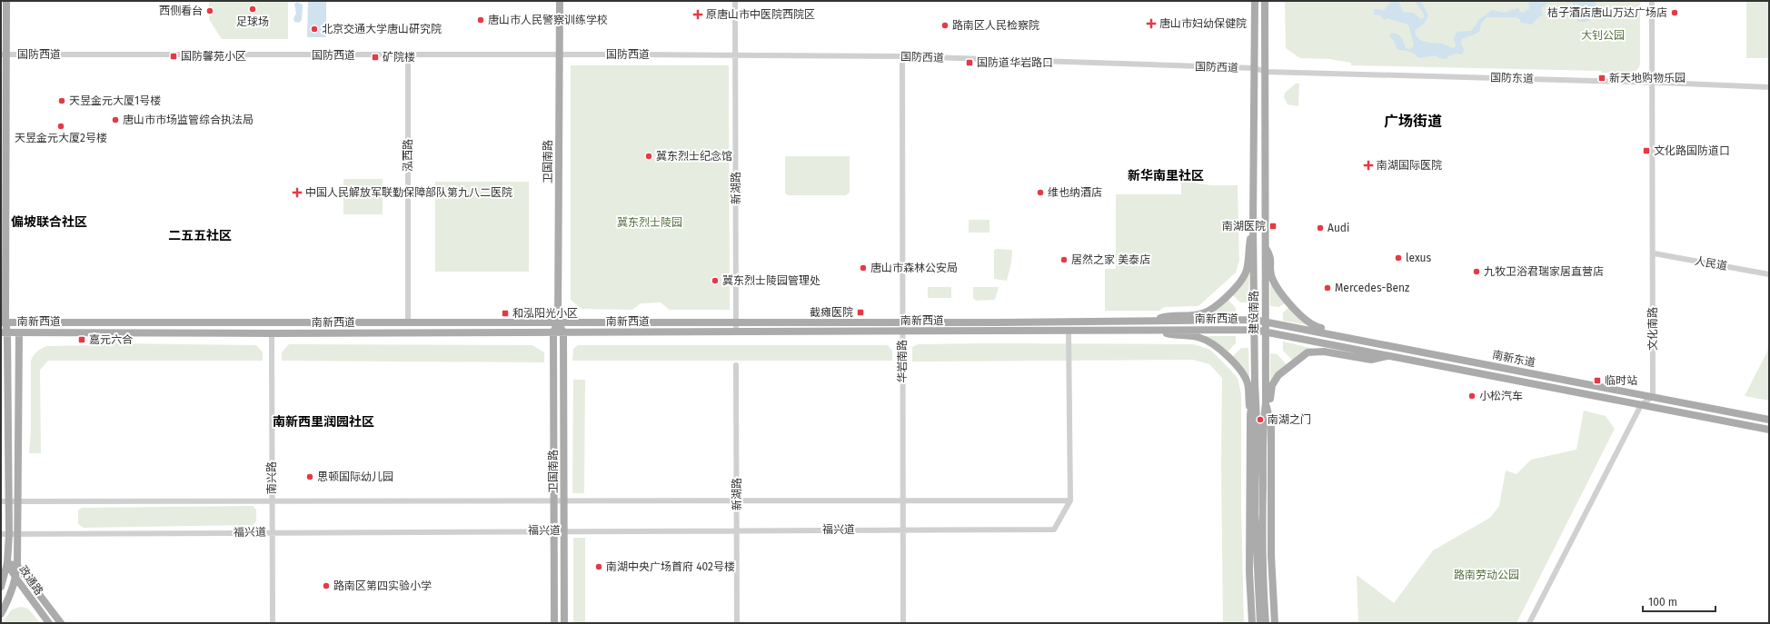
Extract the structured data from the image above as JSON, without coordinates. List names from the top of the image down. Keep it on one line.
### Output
{"streets":{"main road":["卫国南路","建设南路","南新西道","南新东道","政通路"],"street":["国防西道","国防东道","泓西路","新湖路","人民道","文化南路","华岩南路","南兴路","福兴道"]},"crossings":[["国防西道","国防东道"],["国防西道","泓西路"],["国防西道","卫国南路"],["国防西道","新湖路"],["国防西道","建设南路"],["国防西道","华岩南路"],["国防东道","建设南路"],["国防东道","文化南路"],["泓西路","南新西道"],["卫国南路","南新西道"],["卫国南路","福兴道"],["新湖路","南新西道"],["新湖路","福兴道"],["人民道","文化南路"],["建设南路","南新西道"],["建设南路","南新东道"],["南新西道","南新东道"],["南新西道","华岩南路"],["南新西道","南兴路"],["南新西道","福兴道"],["文化南路","南新东道"],["华岩南路","福兴道"],["南兴路","福兴道"]],"districts":["广场街道","新华南里社区","偏坡联合社区","二五五社区","南新西里润园社区"],"parks":["大钊公园","冀东烈士陵园","路南劳动公园"],"places":{"other":["足球场","西侧看台","桔子酒店唐山万达广场店","唐山市人民警察训练学校","路南区人民检察院","北京交通大学唐山研究院","天昱金元大厦1号楼","唐山市市场监管综合执法局","天昱金元大厦2号楼","冀东烈士纪念馆","维也纳酒店","Audi","lexus","居然之家 美泰店","唐山市森林公安局","九牧卫浴君瑞家居直营店","冀东烈士陵园管理处","Mercedes-Benz","小松汽车","南湖之门","思顿国际幼儿园","南湖中央广场首府 402号楼","路南区第四实验小学"],"health":["原唐山市中医院西院区","唐山市妇幼保健院","南湖国际医院","中国人民解放军联勤保障部队第九八二医院"],"transit":["国防馨苑小区","矿院楼","国防道华岩路口","新天地购物乐园","文化路国防道口","南湖医院","截瘫医院","和泓阳光小区","嘉元六合","临时站"]},"scale_bar":"100 m"}
